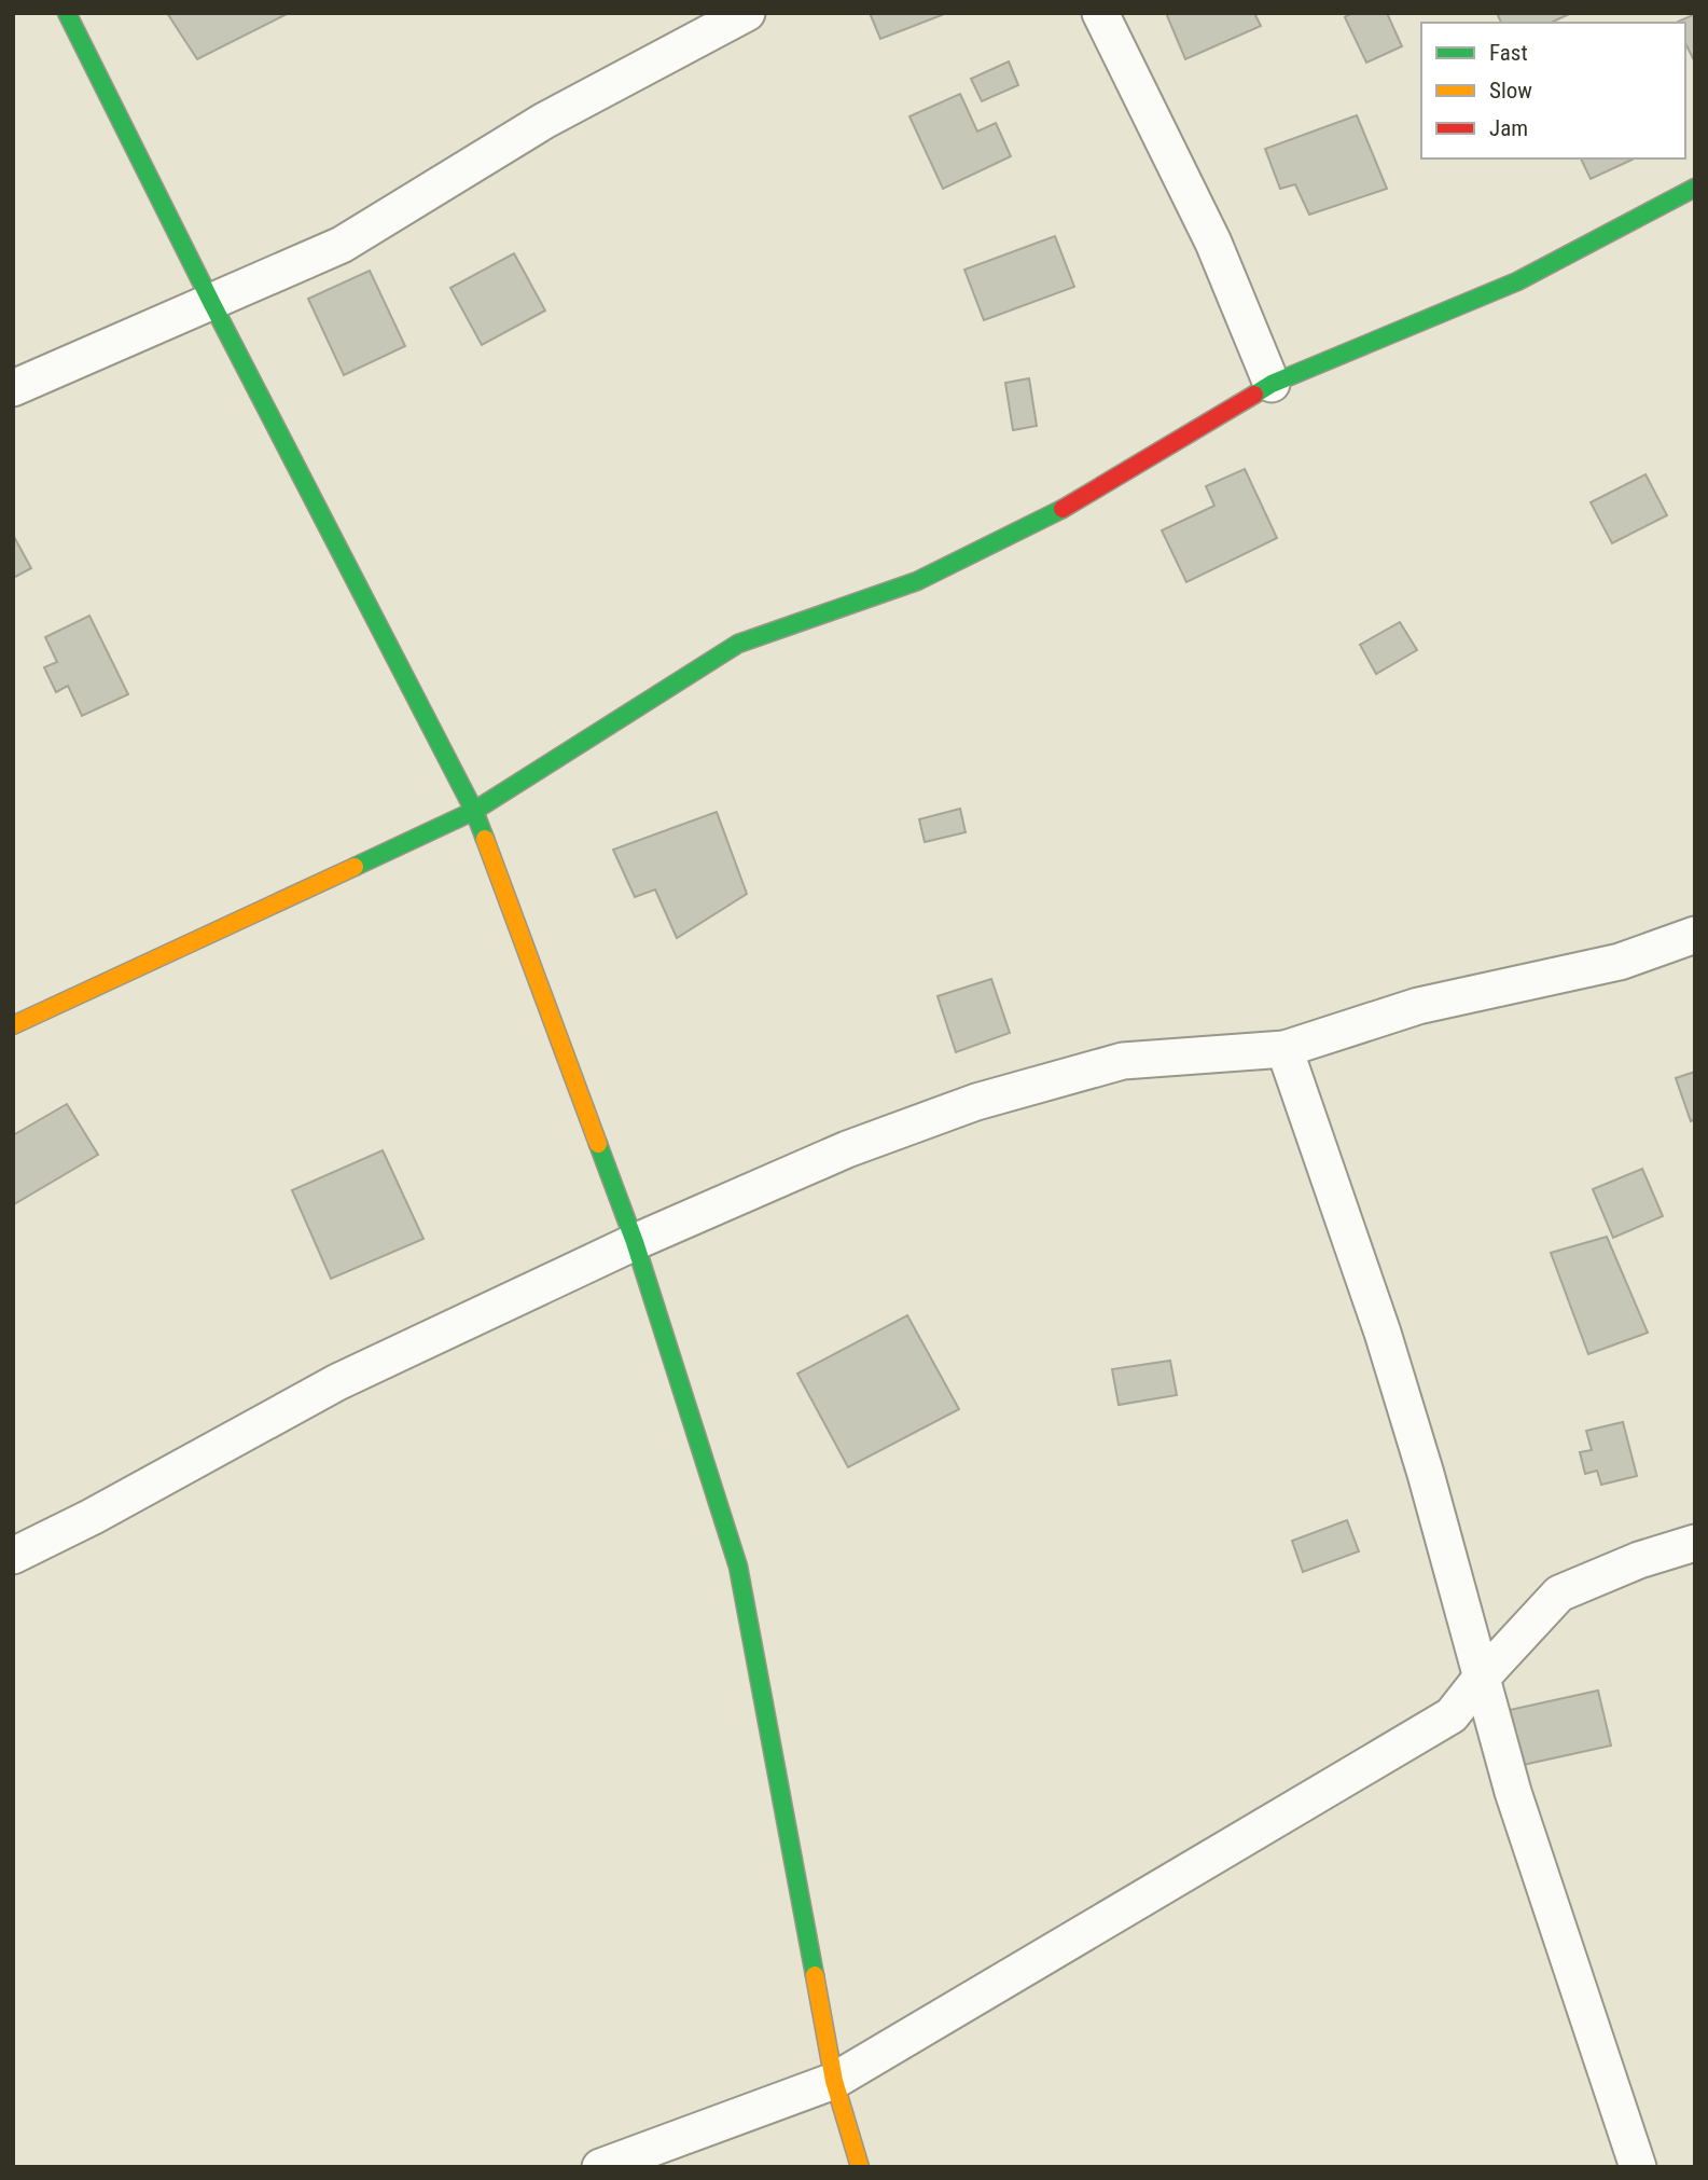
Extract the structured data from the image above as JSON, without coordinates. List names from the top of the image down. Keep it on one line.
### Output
{"legend":["Fast","Slow","Jam"]}
